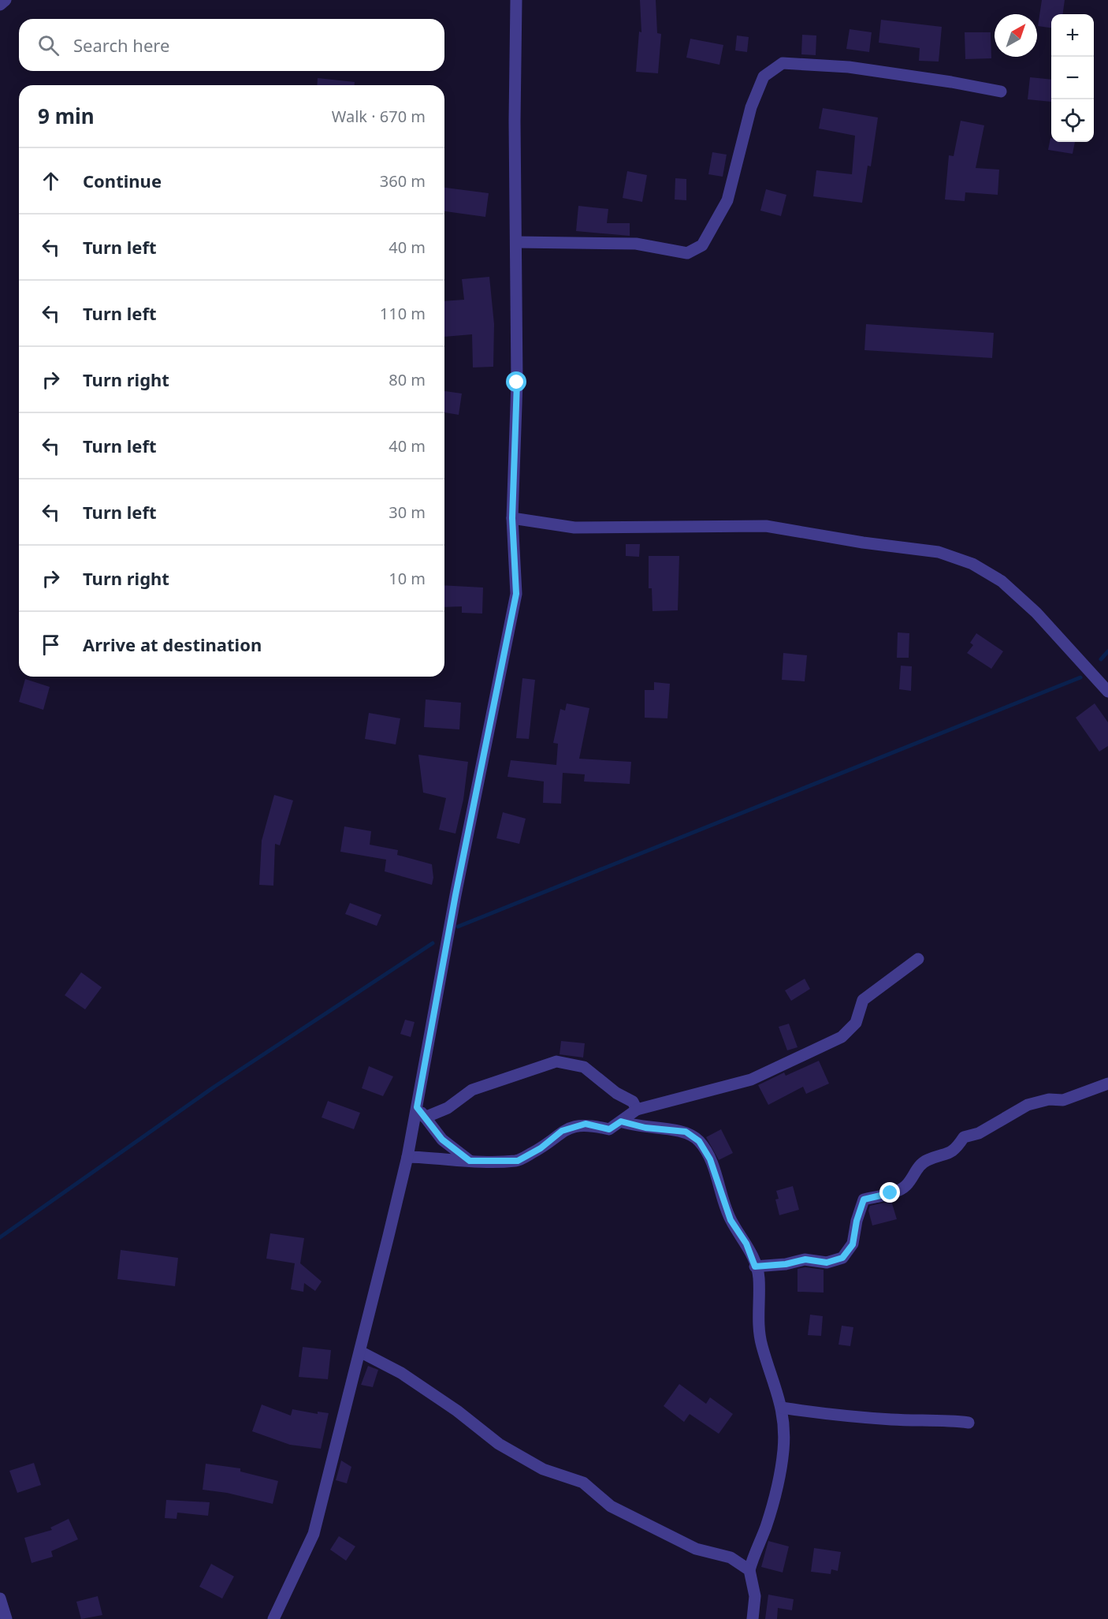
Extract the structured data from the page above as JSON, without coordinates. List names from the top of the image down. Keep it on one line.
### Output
{"north":"top right","page":{"map_buttons":["+","−"],"search":"Search here","heading":["9 min","Walk · 670 m"],"list":[["Continue","360 m"],["Turn left","40 m"],["Turn left","110 m"],["Turn right","80 m"],["Turn left","40 m"],["Turn left","30 m"],["Turn right","10 m"],"Arrive at destination"]}}
